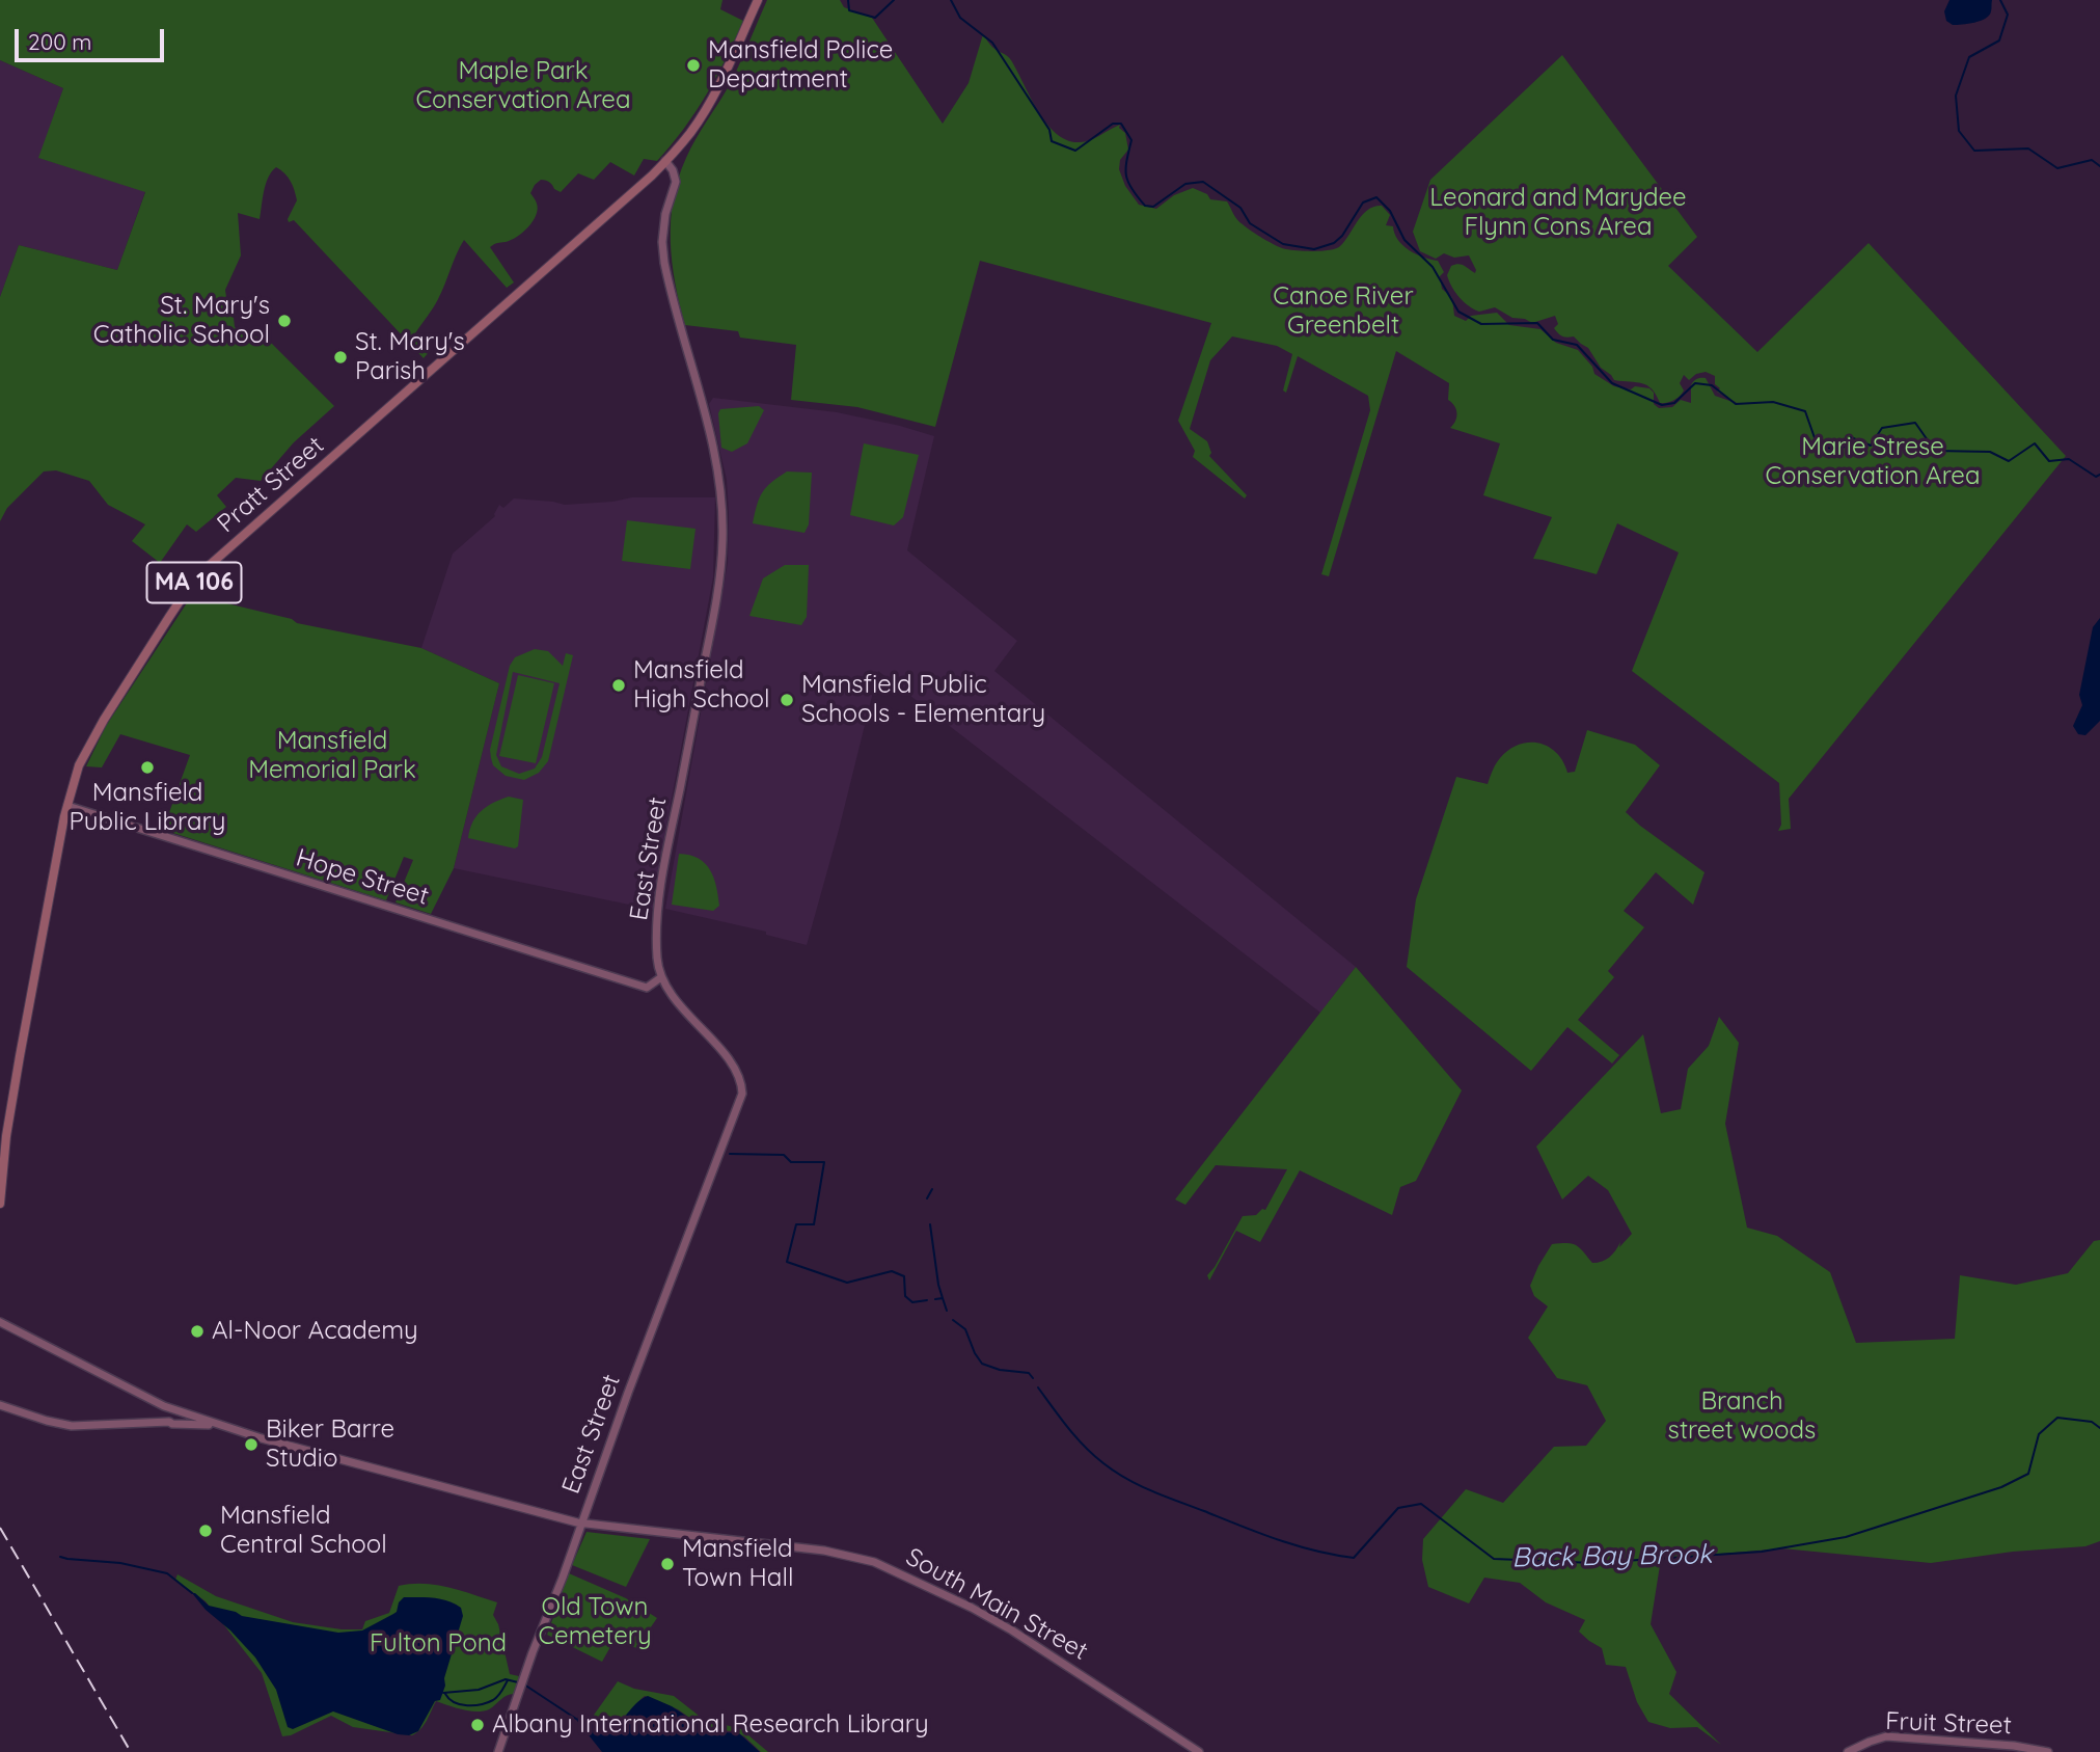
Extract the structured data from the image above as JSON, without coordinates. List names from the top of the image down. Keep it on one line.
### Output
{"streets":{"main road":["Pratt Street","MA 106","East Street","Hope Street","South Main Street","Fruit Street"]},"crossings":[["Pratt Street","East Street"],["Pratt Street","Hope Street"],["East Street","Hope Street"],["East Street","South Main Street"]],"water":["Back Bay Brook"],"parks":["Maple Park Conservation Area","Leonard and Marydee Flynn Cons Area","Canoe River Greenbelt","Marie Strese Conservation Area","Mansfield Memorial Park","Branch street woods","Old Town Cemetery","Fulton Pond"],"places":["Mansfield Police Department","St. Mary's Catholic School","St. Mary's Parish","Mansfield High School","Mansfield Public Schools - Elementary","Mansfield Public Library","Al-Noor Academy","Biker Barre Studio","Mansfield Central School","Mansfield Town Hall","Albany International Research Library"],"scale_bar":"200 m"}
